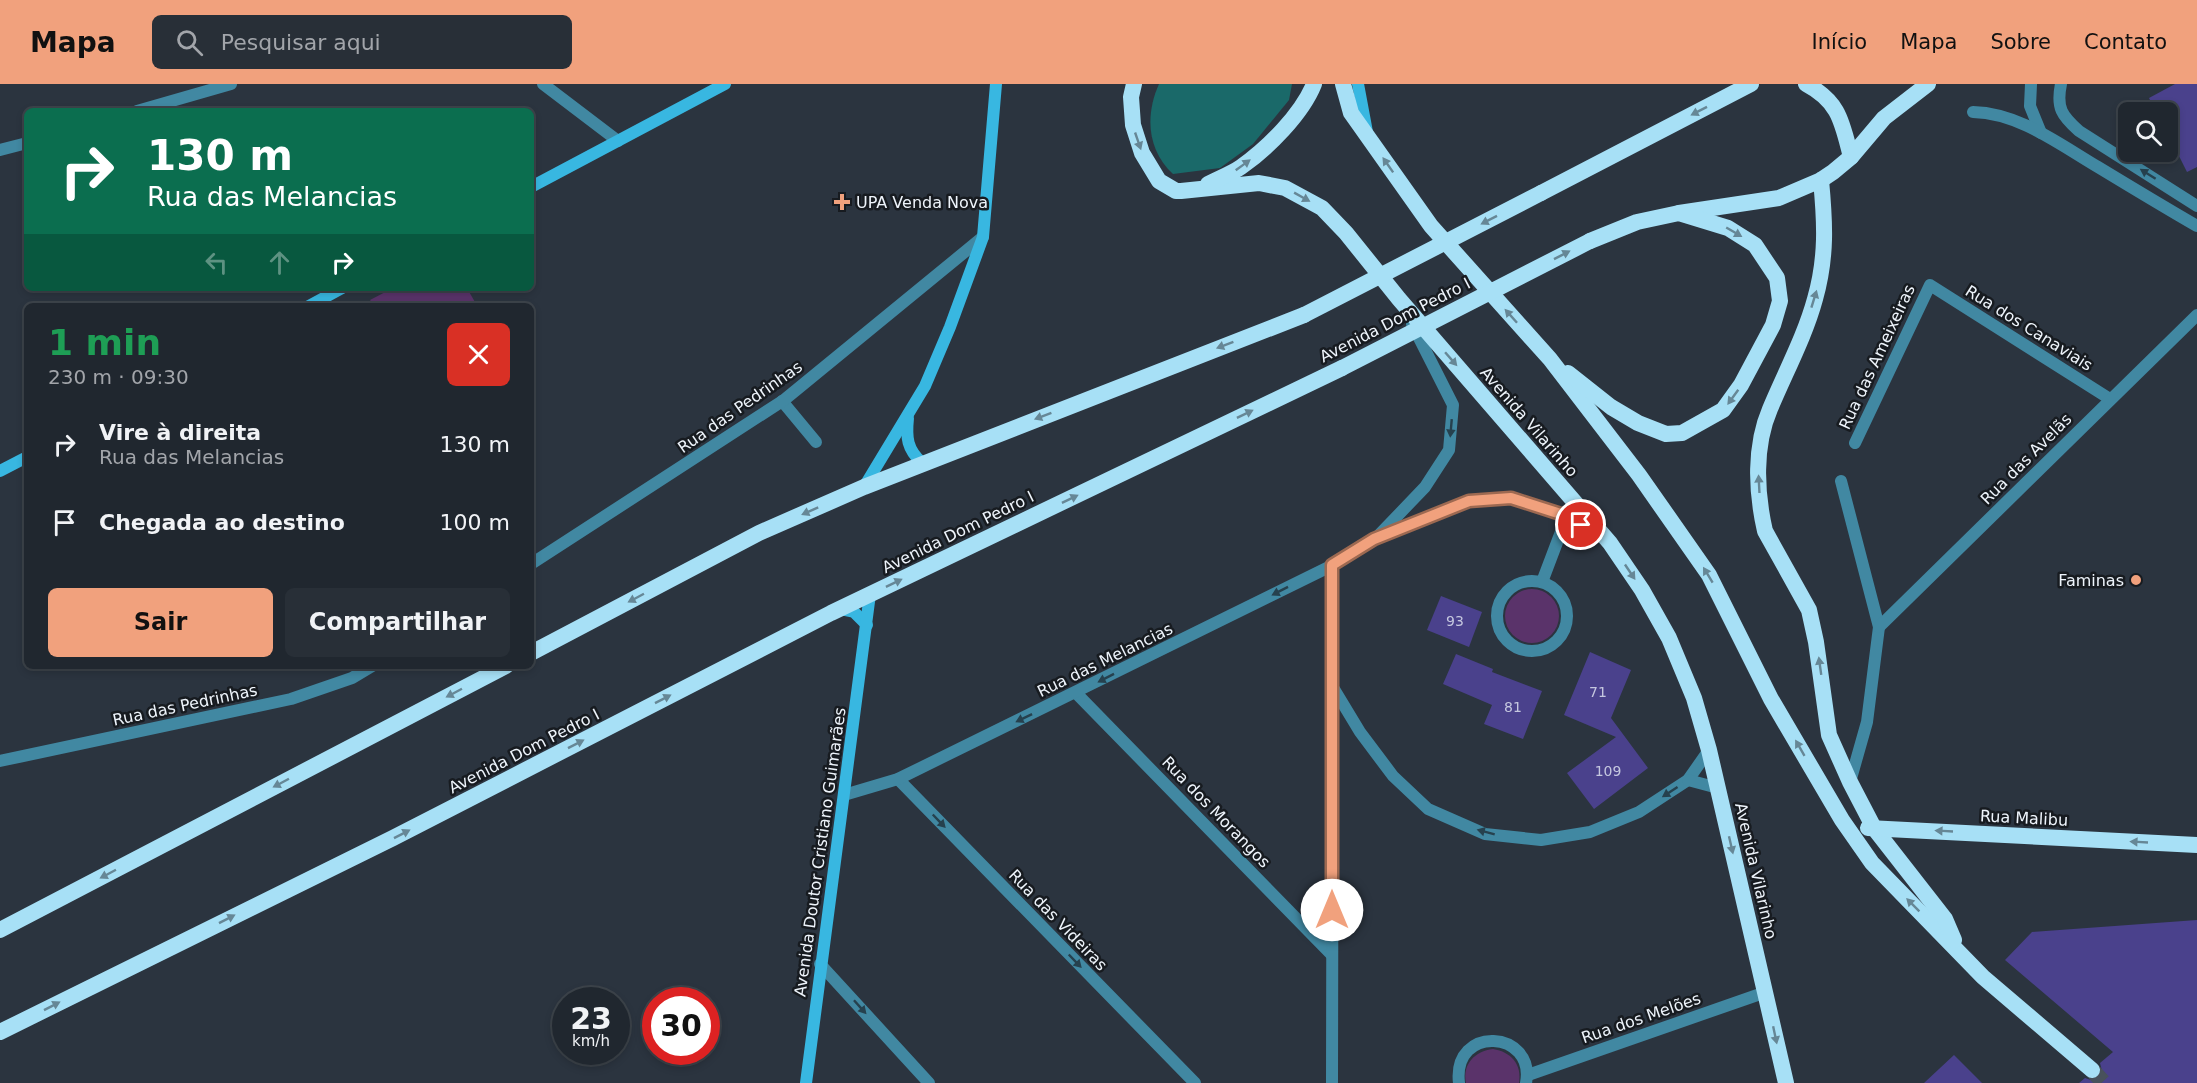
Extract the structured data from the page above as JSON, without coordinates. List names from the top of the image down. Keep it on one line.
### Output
{"streets":{"highway":["Avenida Dom Pedro I","Avenida Vilarinho","Rua Malibu"],"main road":["Avenida Doutor Cristiano Guimarães"],"street":["Rua dos Canaviais","Rua das Ameixeiras","Rua das Pedrinhas","Rua das Avelãs","Rua das Melancias","Rua dos Morangos","Rua das Videiras","Rua dos Melões"]},"crossings":[["Avenida Dom Pedro I","Avenida Doutor Cristiano Guimarães"],["Rua dos Canaviais","Rua das Ameixeiras"],["Rua dos Canaviais","Rua das Avelãs"],["Avenida Vilarinho","Rua das Melancias"],["Avenida Vilarinho","Rua dos Melões"],["Rua das Melancias","Rua dos Morangos"],["Rua das Melancias","Avenida Doutor Cristiano Guimarães"],["Rua das Melancias","Rua das Videiras"]],"one_way":["Rua das Melancias","Rua Malibu","Rua das Videiras"],"places":{"health":["UPA Venda Nova"],"other":["Faminas"]},"house_numbers":["93","71","81","109"],"page":{"header":"Mapa","search":"Pesquisar aqui","nav":["Início","Mapa","Sobre","Contato"],"turn":["130 m","Rua das Melancias"],"heading":["1 min","230 m · 09:30"],"list":[{"name":"Vire à direita","note":"Rua das Melancias","value":"130 m"},{"name":"Chegada ao destino","value":"100 m"}],"buttons":["Sair","Compartilhar"],"speed":"23 km/h","limit":"30"}}
